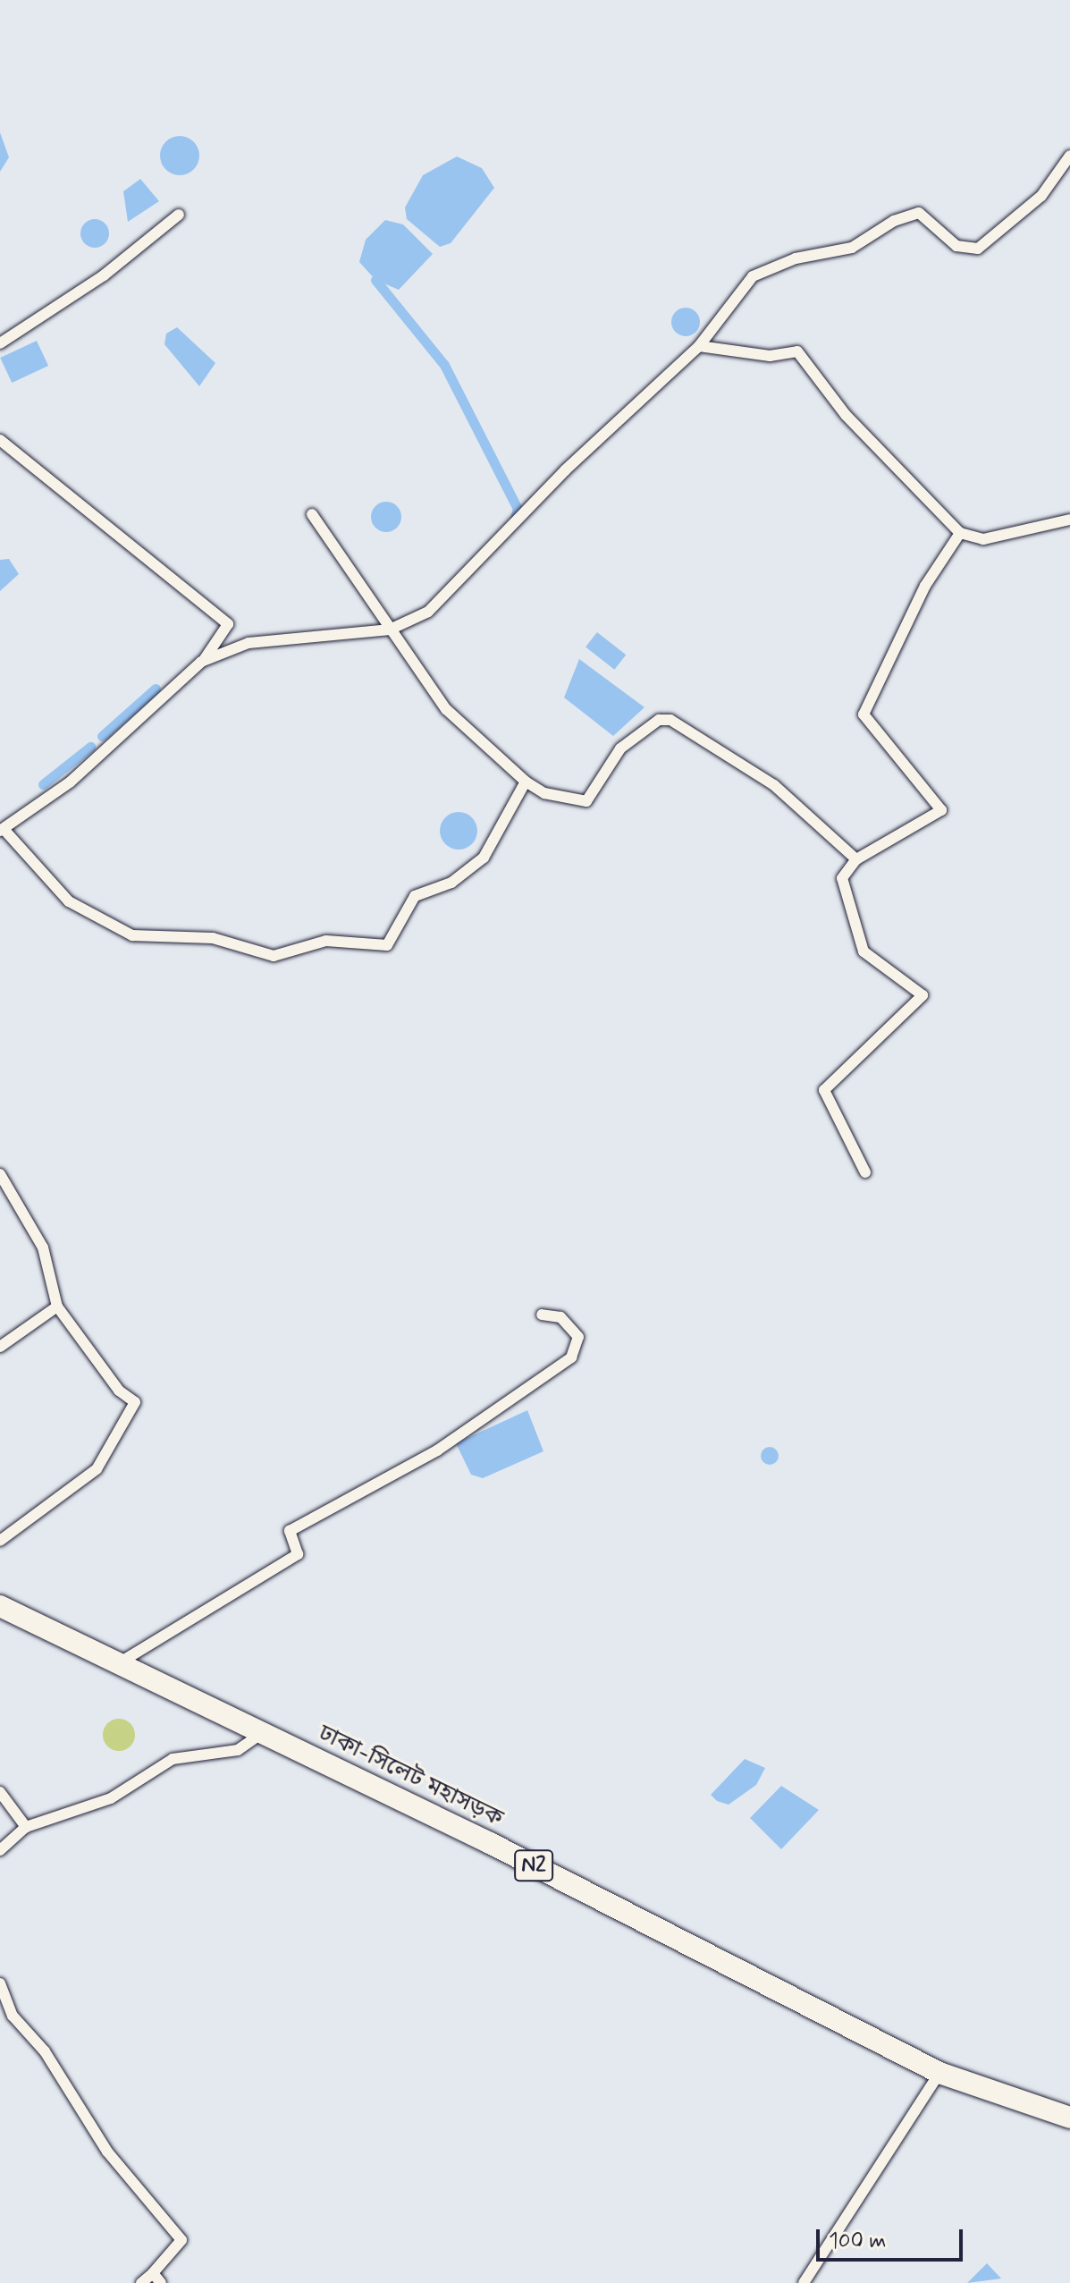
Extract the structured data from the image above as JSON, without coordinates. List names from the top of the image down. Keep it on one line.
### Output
{"streets":{"highway":["ঢাকা-সিলেট মহাসড়ক","N2"]},"scale_bar":"100 m"}
